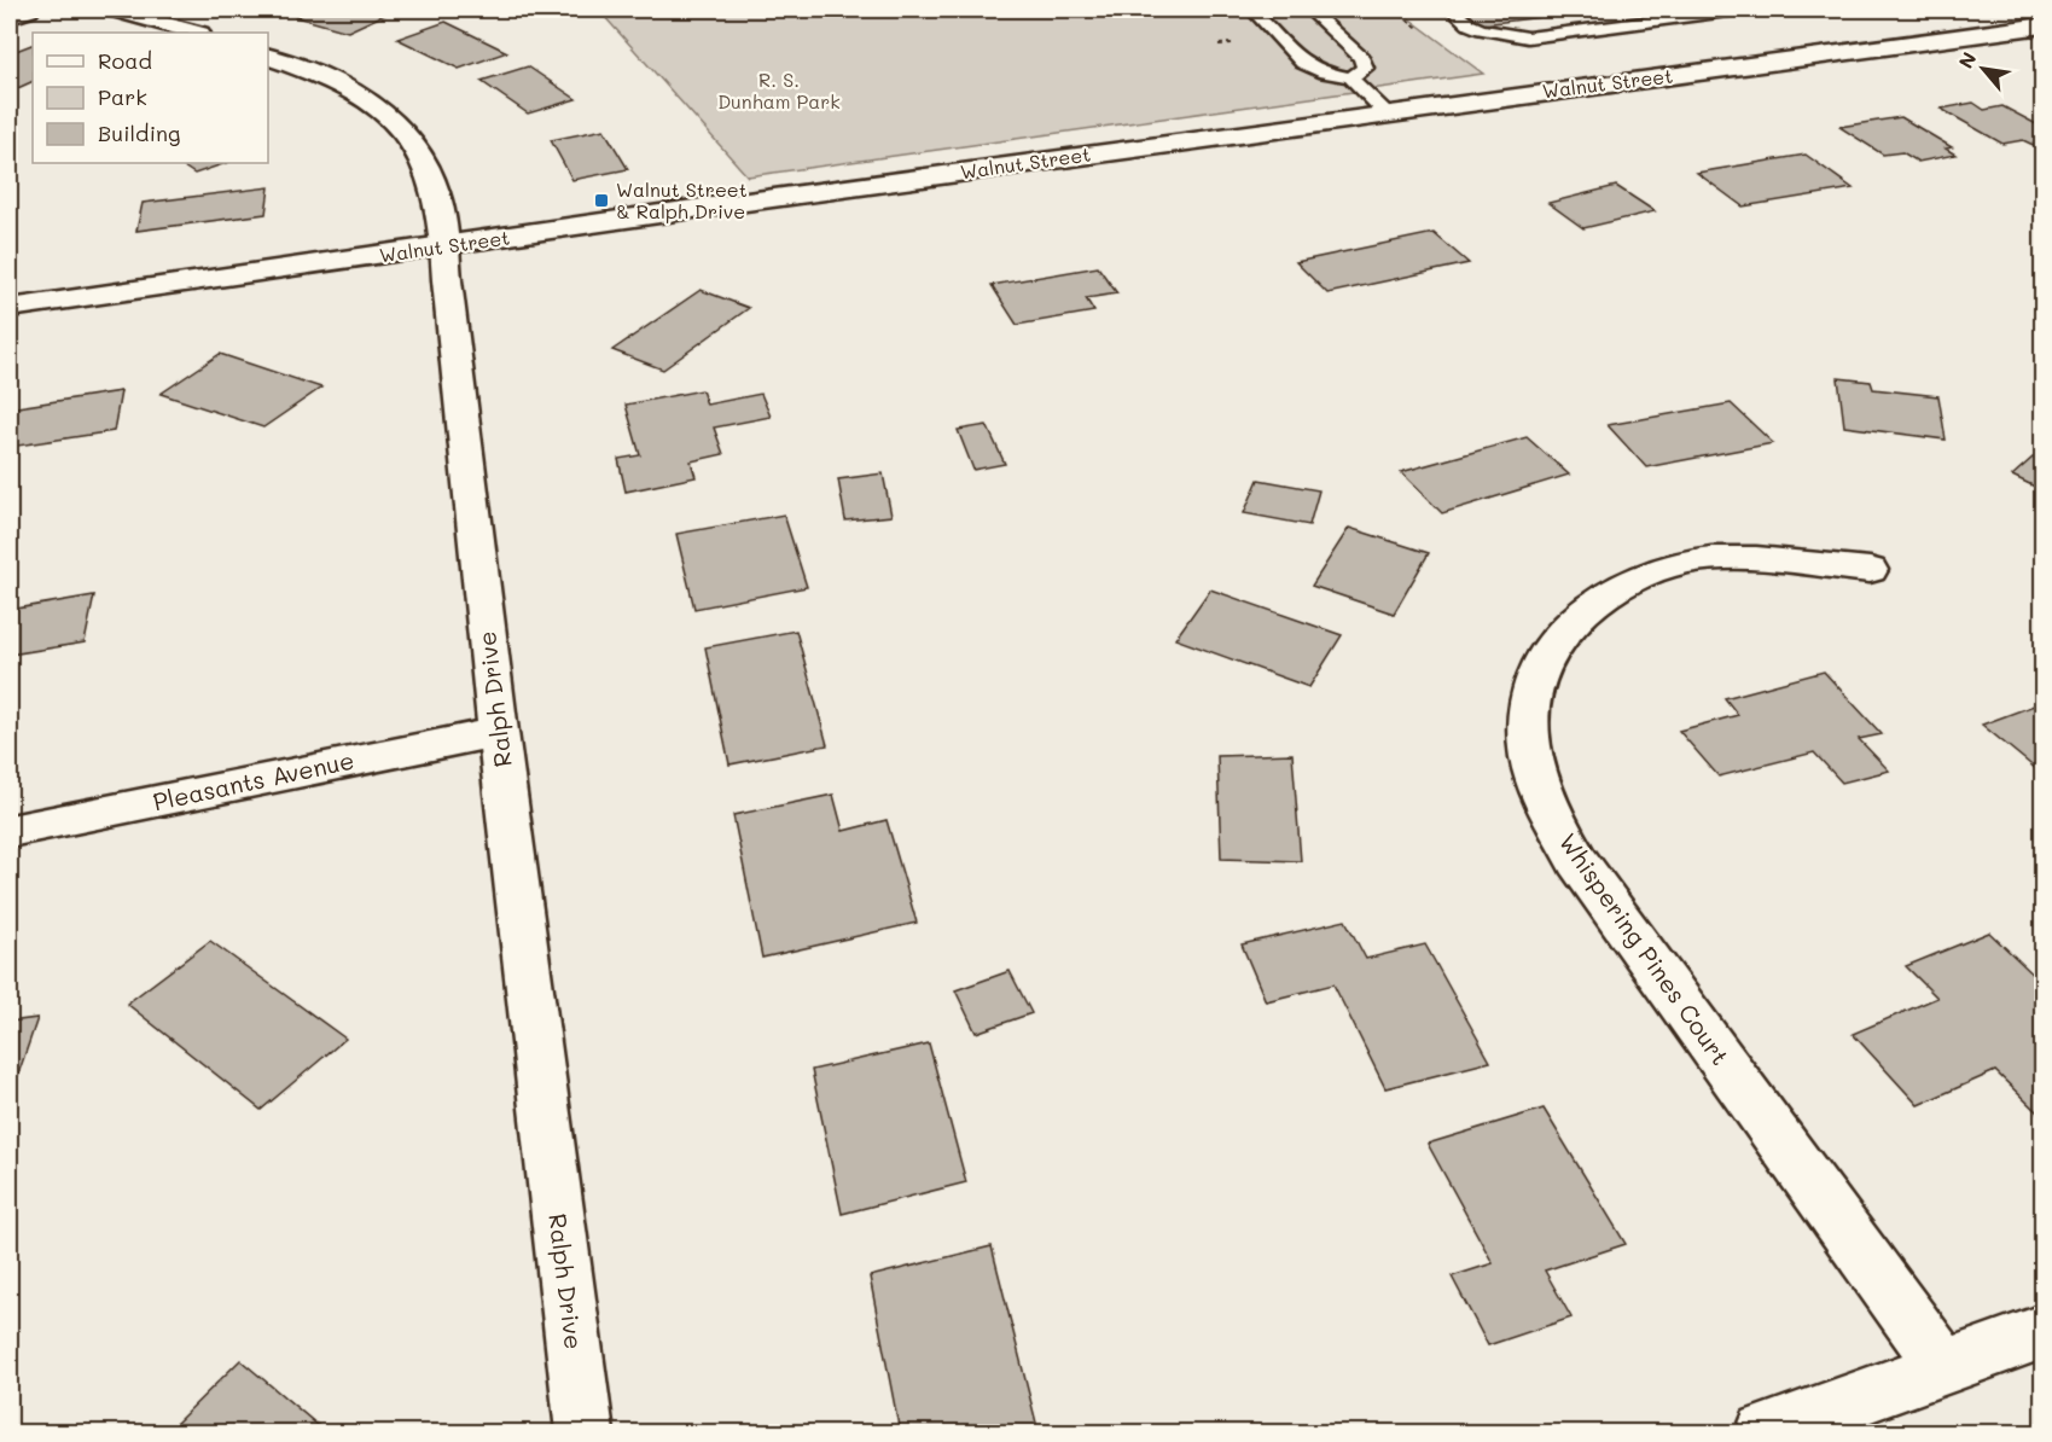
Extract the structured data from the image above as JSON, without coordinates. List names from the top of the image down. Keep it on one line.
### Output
{"streets":{"street":["Walnut Street","Ralph Drive","Pleasants Avenue","Whispering Pines Court"]},"crossings":[["Walnut Street","Ralph Drive"],["Ralph Drive","Pleasants Avenue"]],"parks":["R. S. Dunham Park"],"places":{"transit":["Walnut Street & Ralph Drive"]},"legend":["Road","Park","Building"],"north":"top left"}
